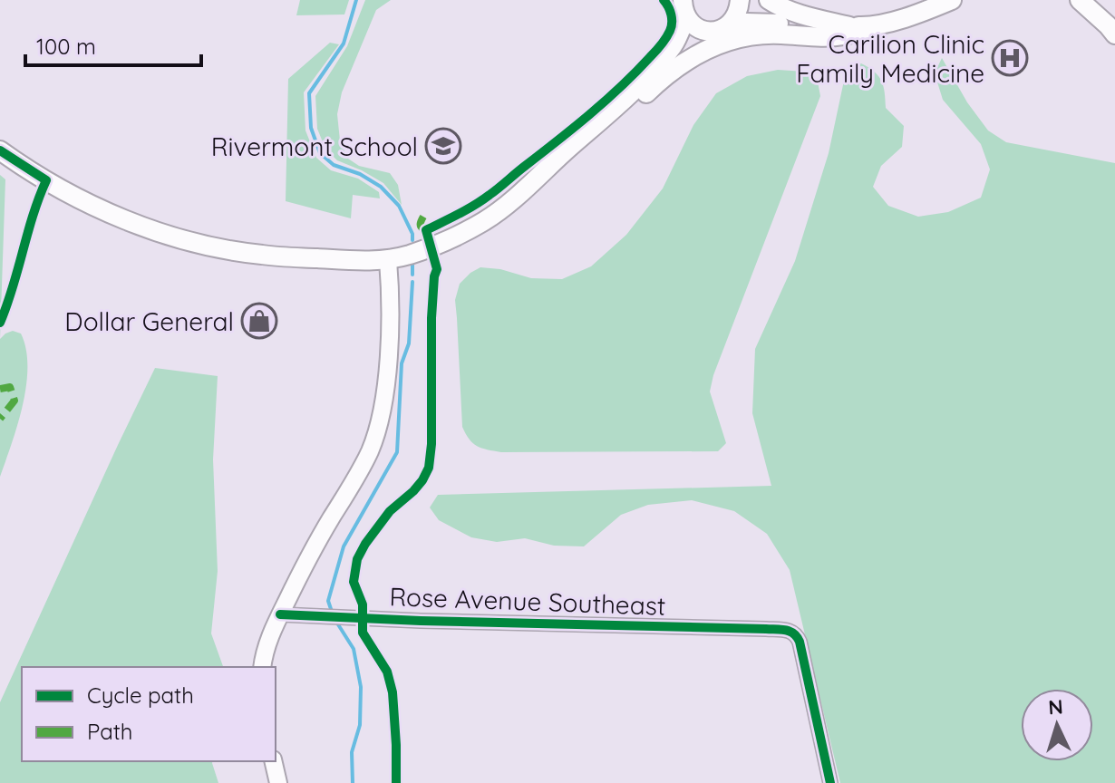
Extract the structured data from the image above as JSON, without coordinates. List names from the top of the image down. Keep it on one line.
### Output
{"streets":{"street":["Rose Avenue Southeast"]},"places":{"hospital":["Carilion Clinic Family Medicine"],"school or university":["Rivermont School"],"shop":["Dollar General"]},"legend":["Cycle path","Path"],"scale_bar":"100 m","north":"top"}
